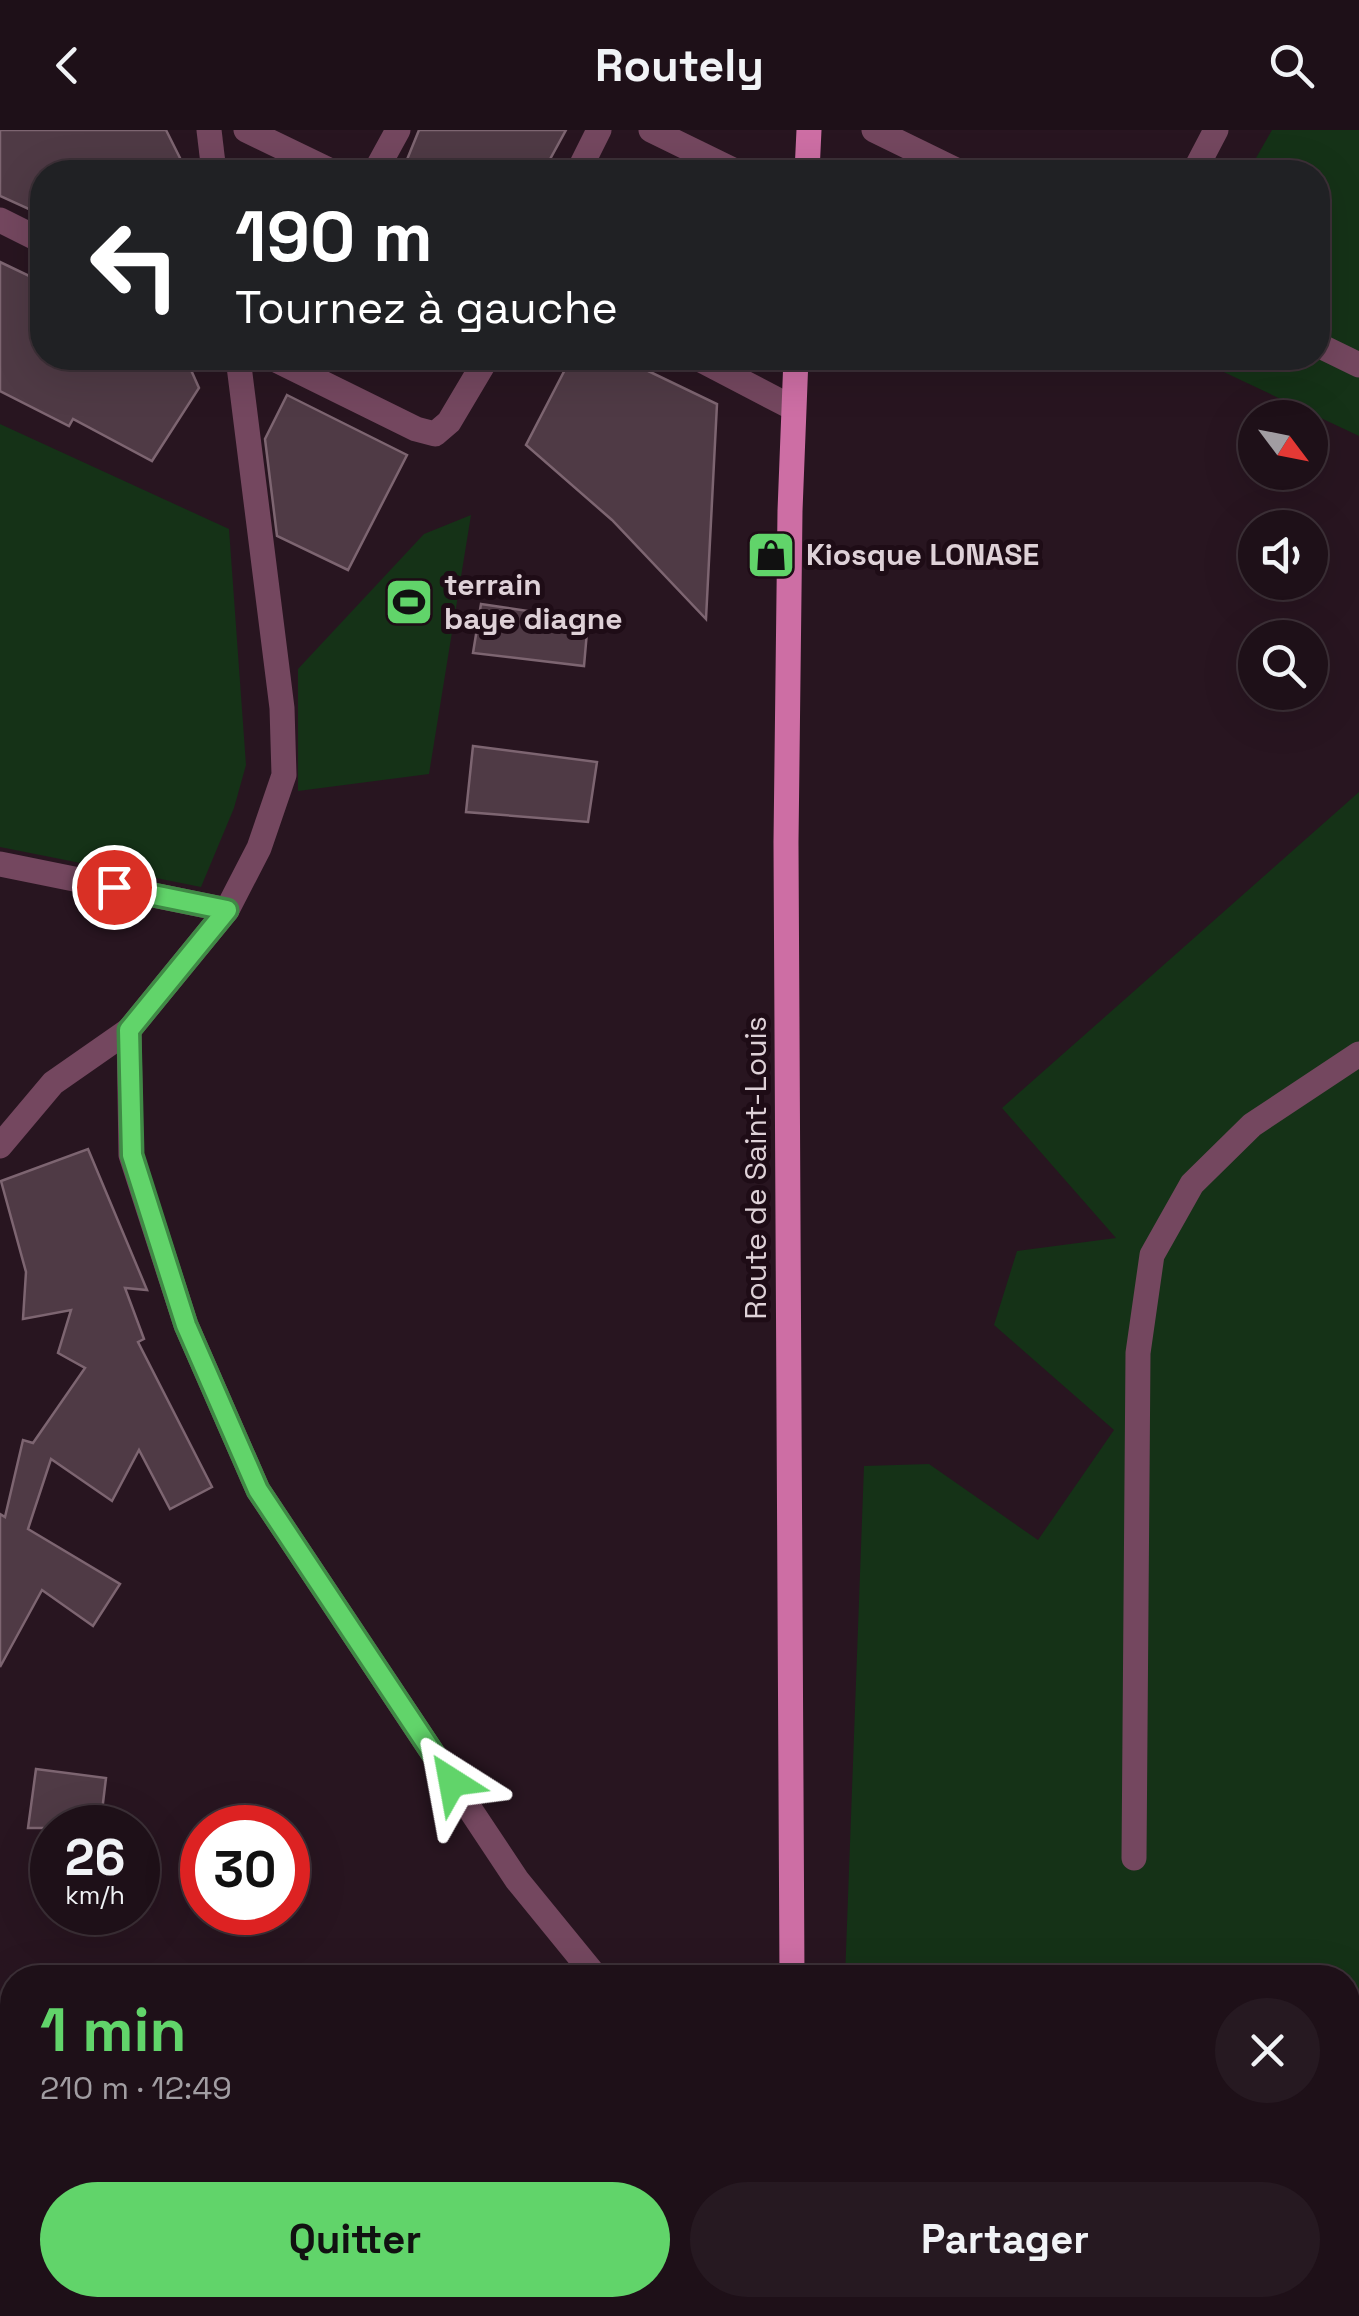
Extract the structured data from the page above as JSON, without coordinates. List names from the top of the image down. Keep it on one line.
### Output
{"streets":{"main road":["Route de Saint-Louis"]},"places":{"shop":["Kiosque LONASE"],"sports":["terrain baye diagne"]},"north":"bottom right","page":{"header":"Routely","turn":["190 m","Tournez à gauche"],"speed":"26 km/h","limit":"30","heading":["1 min","210 m · 12:49"],"buttons":["Quitter","Partager"]}}
